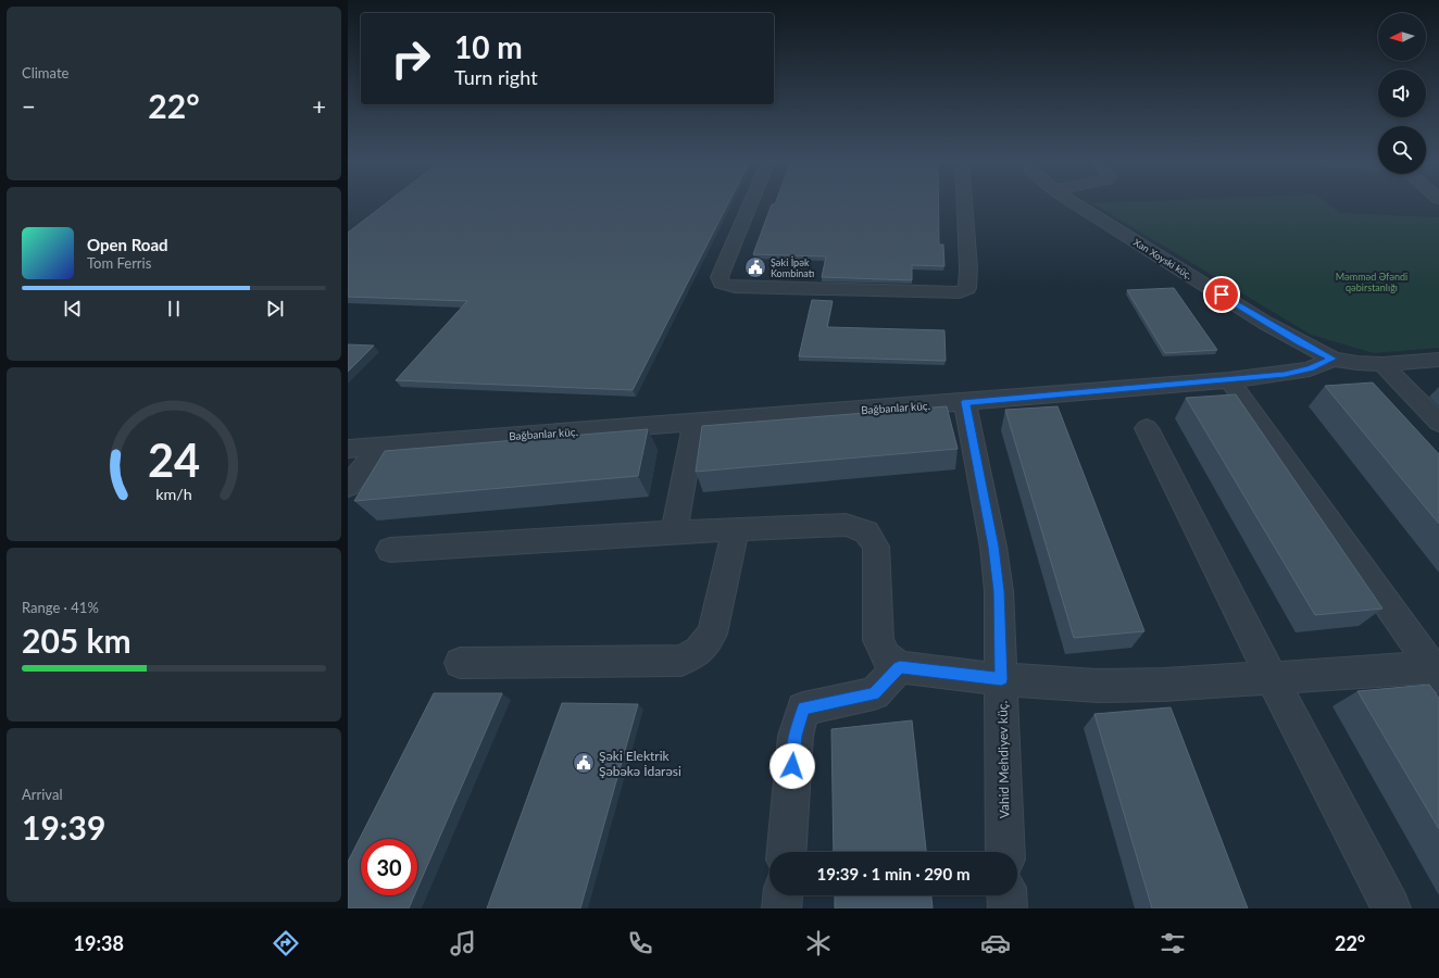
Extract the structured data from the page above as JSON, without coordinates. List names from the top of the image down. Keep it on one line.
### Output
{"streets":{"street":["Xan Xoyski küç.","Bağbanlar küç.","Vahid Mehdiyev küç."]},"crossings":[["Xan Xoyski küç.","Bağbanlar küç."],["Bağbanlar küç.","Vahid Mehdiyev küç."]],"parks":["Məmməd Əfəndi qəbirstanlığı"],"places":{"public building":["Şəki İpək Kombinatı","Şəki Elektrik Şəbəkə İdarəsi"]},"north":"left","page":{"tile":["Climate",["Range · 41%","205 km"],["Arrival","19:39"]],"turn":["10 m","Turn right"],"heat":["−","22°","+"],"song":["Open Road","Tom Ferris"],"limit":"30","trip":"19:39 · 1 min · 290 m","tabs":["19:38","22°"],"gauge":["24","km/h"]}}
